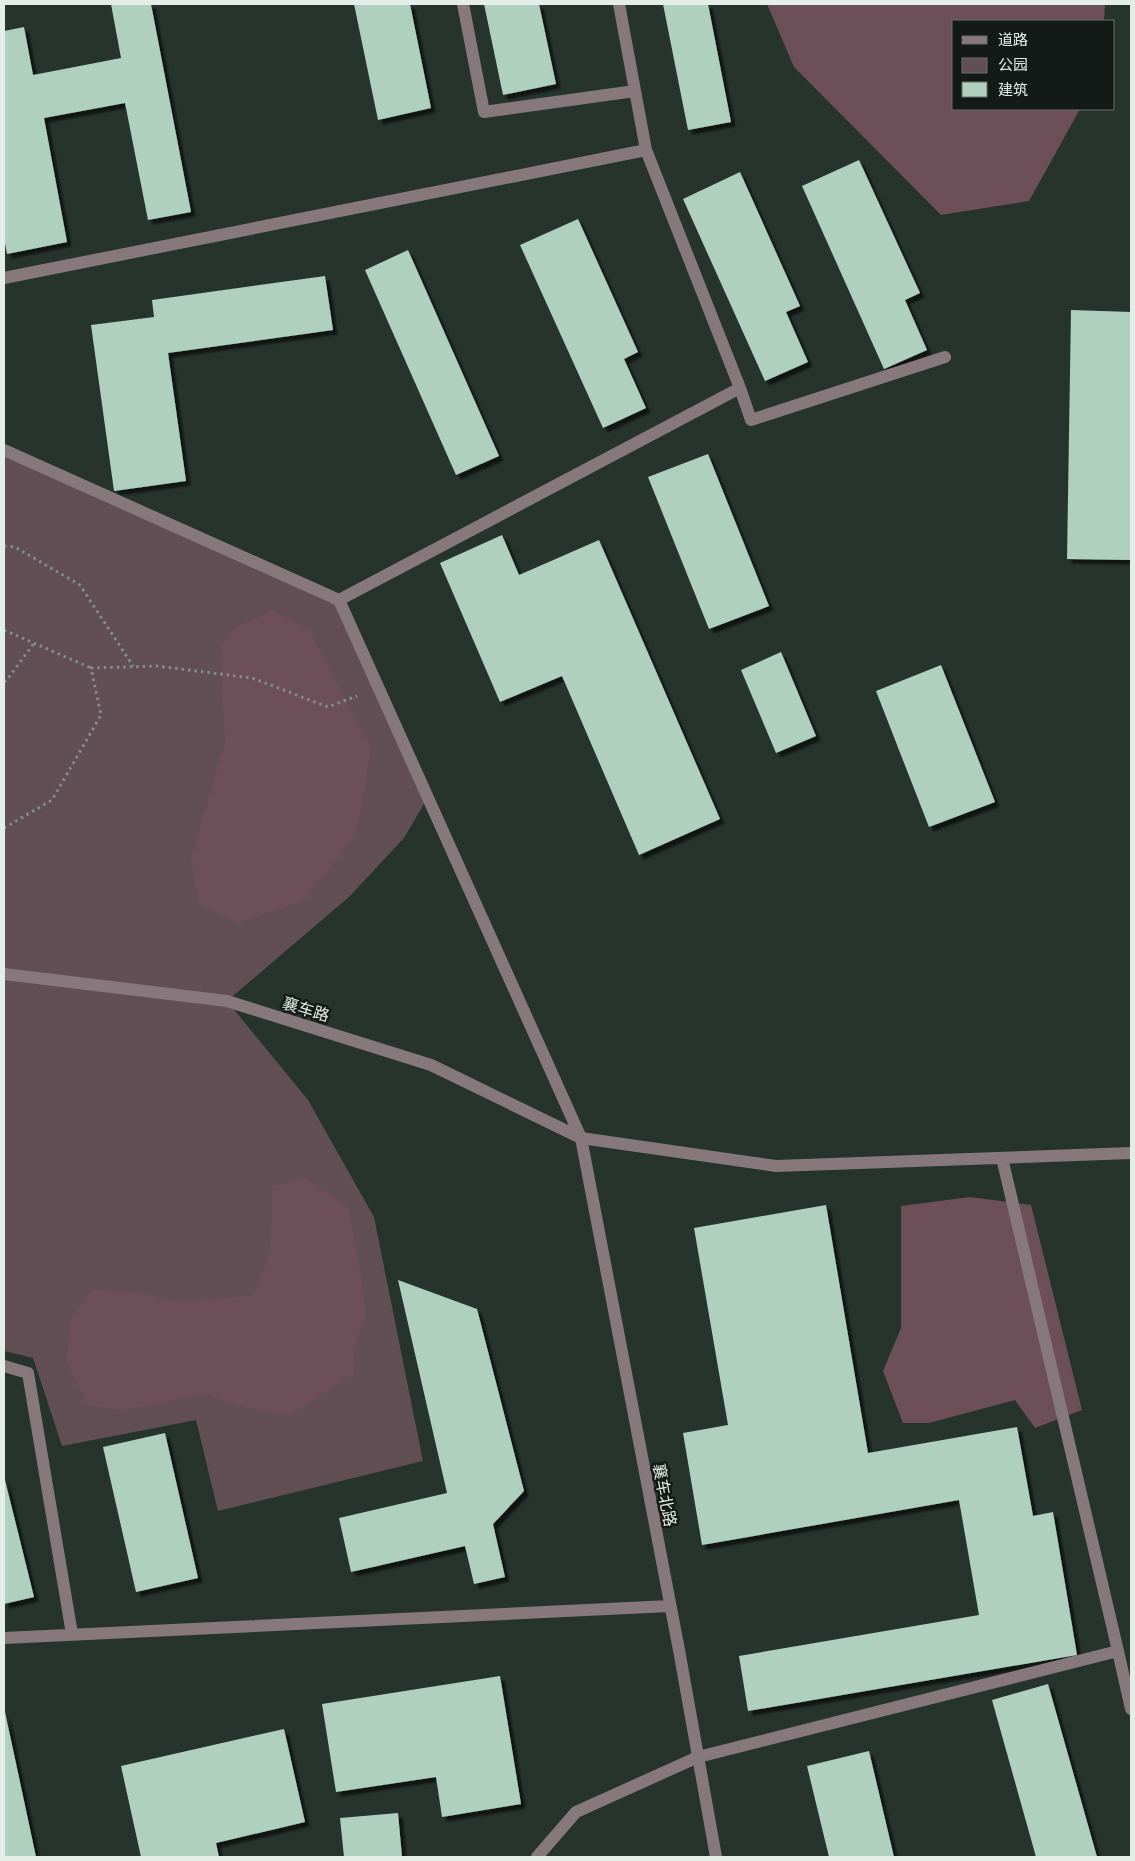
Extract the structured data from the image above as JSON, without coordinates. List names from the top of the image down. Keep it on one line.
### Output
{"streets":{"street":["襄车路","襄车北路"]},"crossings":[["襄车路","襄车北路"]],"legend":["道路","公园","建筑"]}
